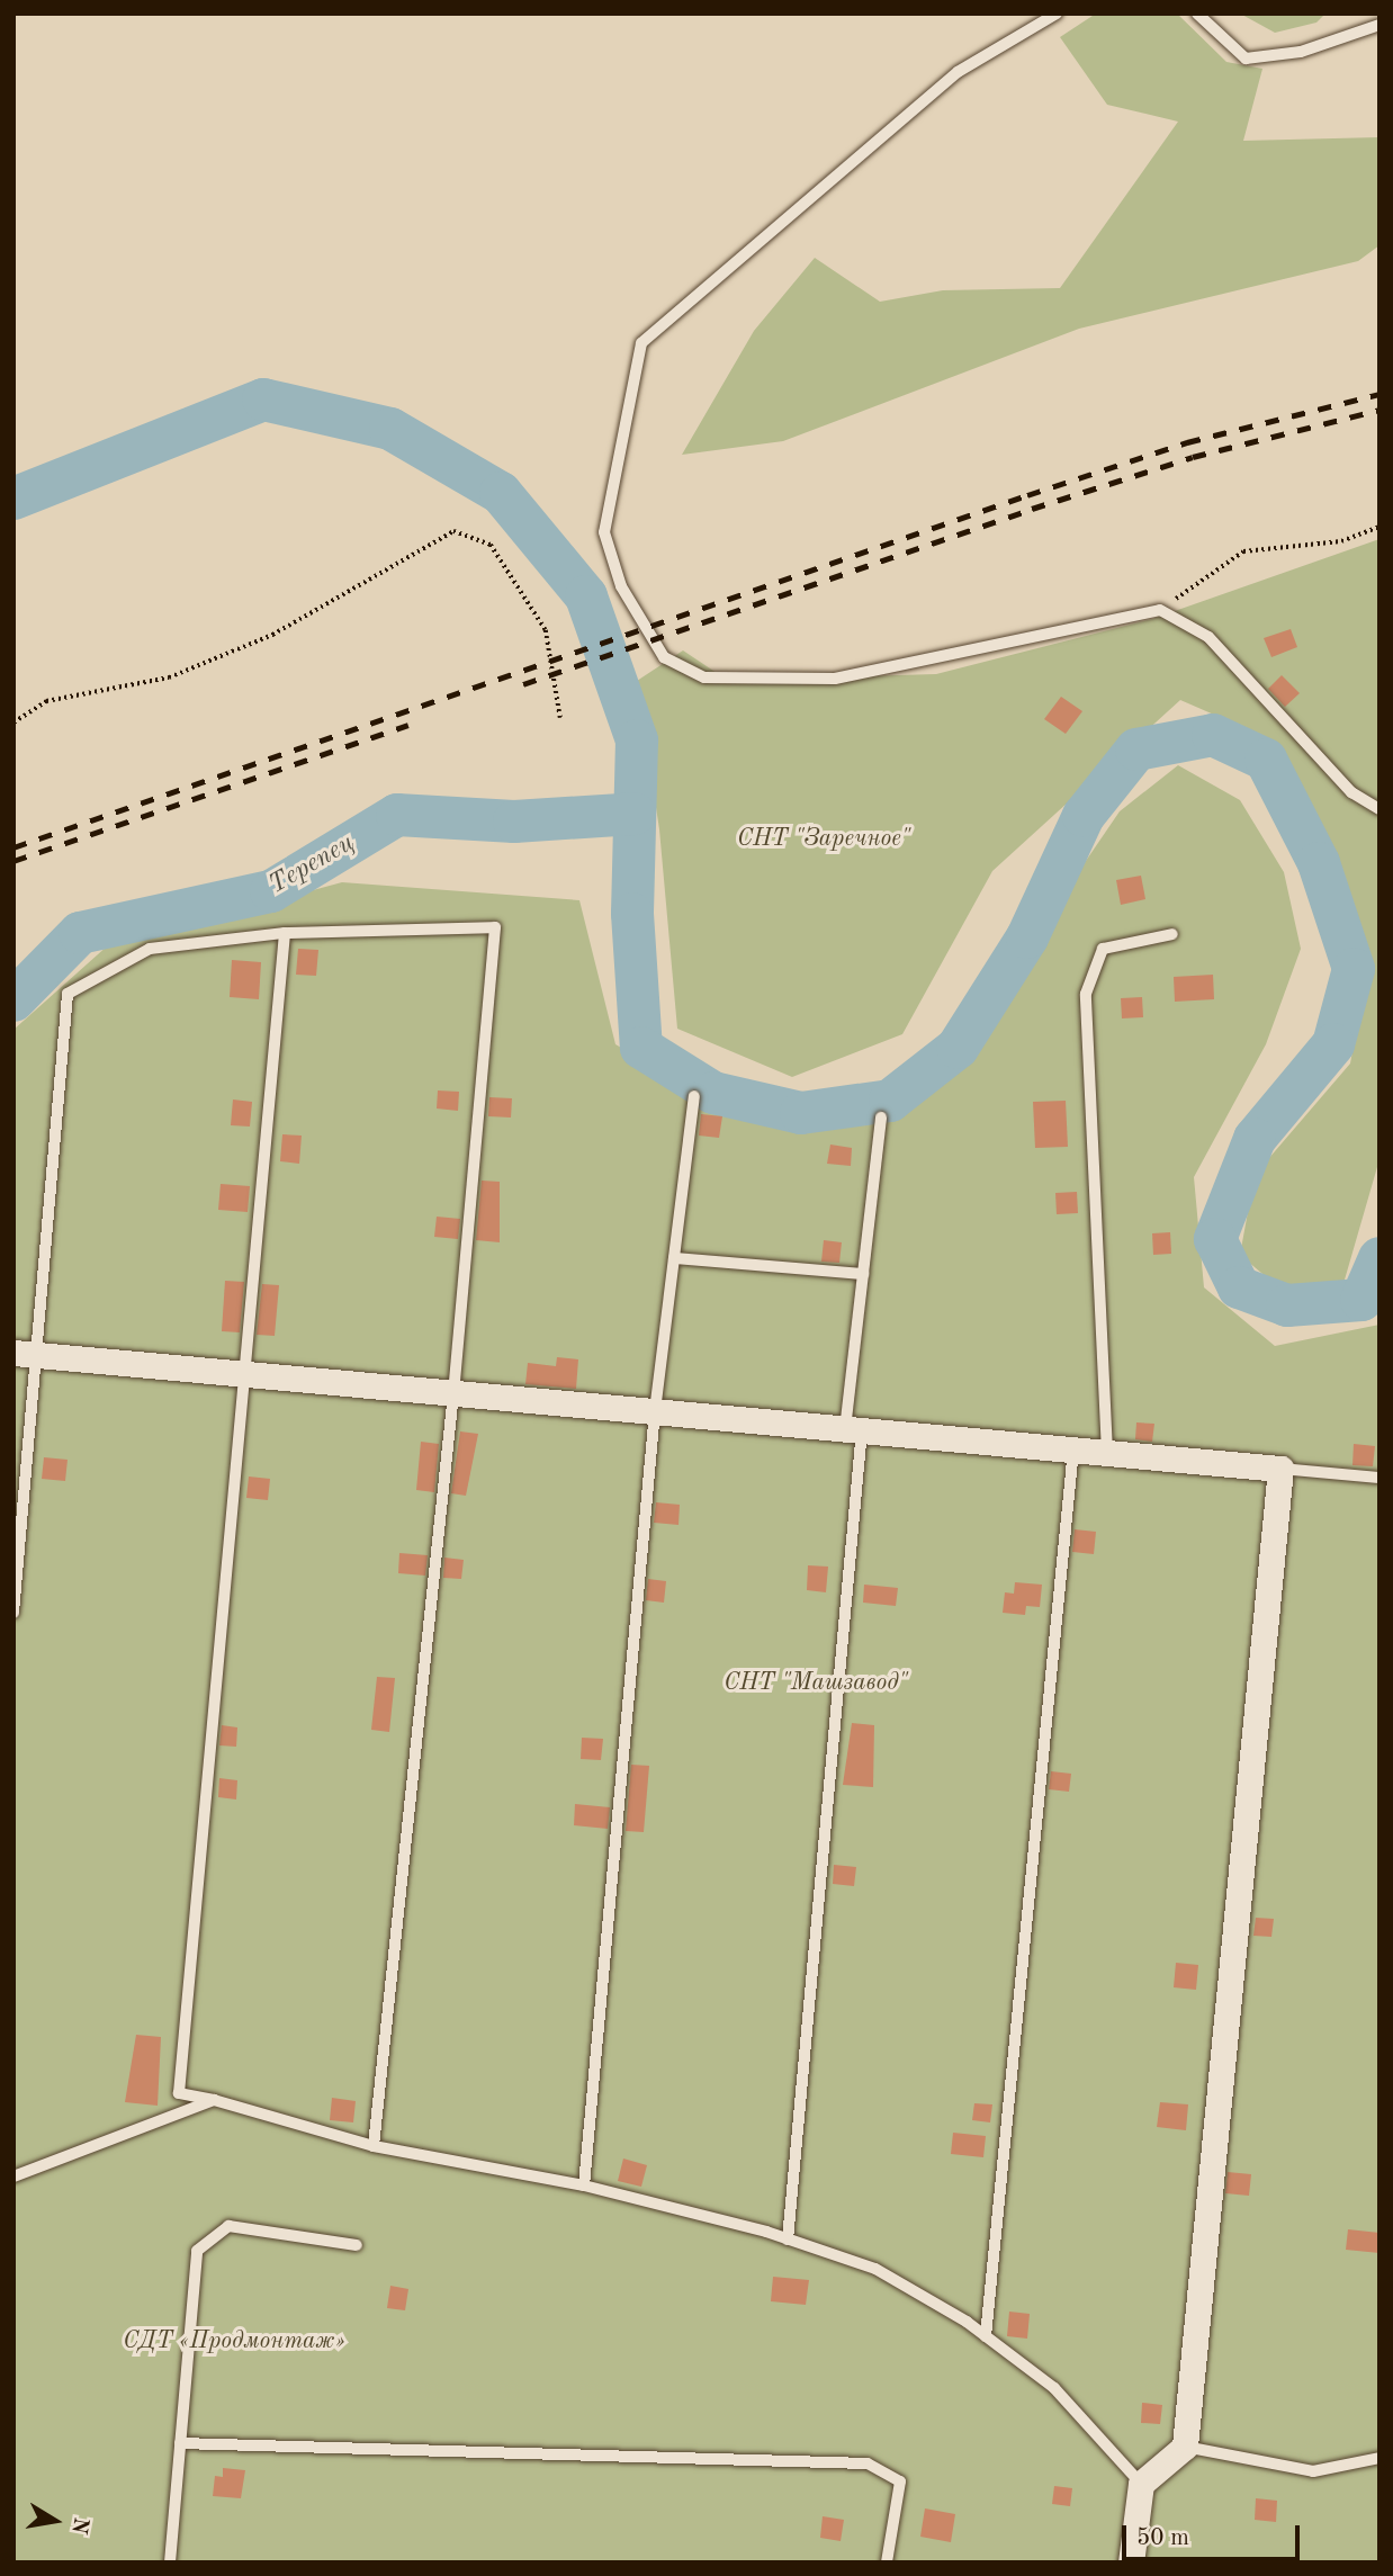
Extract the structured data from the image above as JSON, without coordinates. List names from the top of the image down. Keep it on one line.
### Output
{"water":["Терепец"],"parks":["СНТ \"Заречное\"","СНТ \"Машзавод\"","СДТ «Продмонтаж»"],"scale_bar":"50 m","north":"right"}
